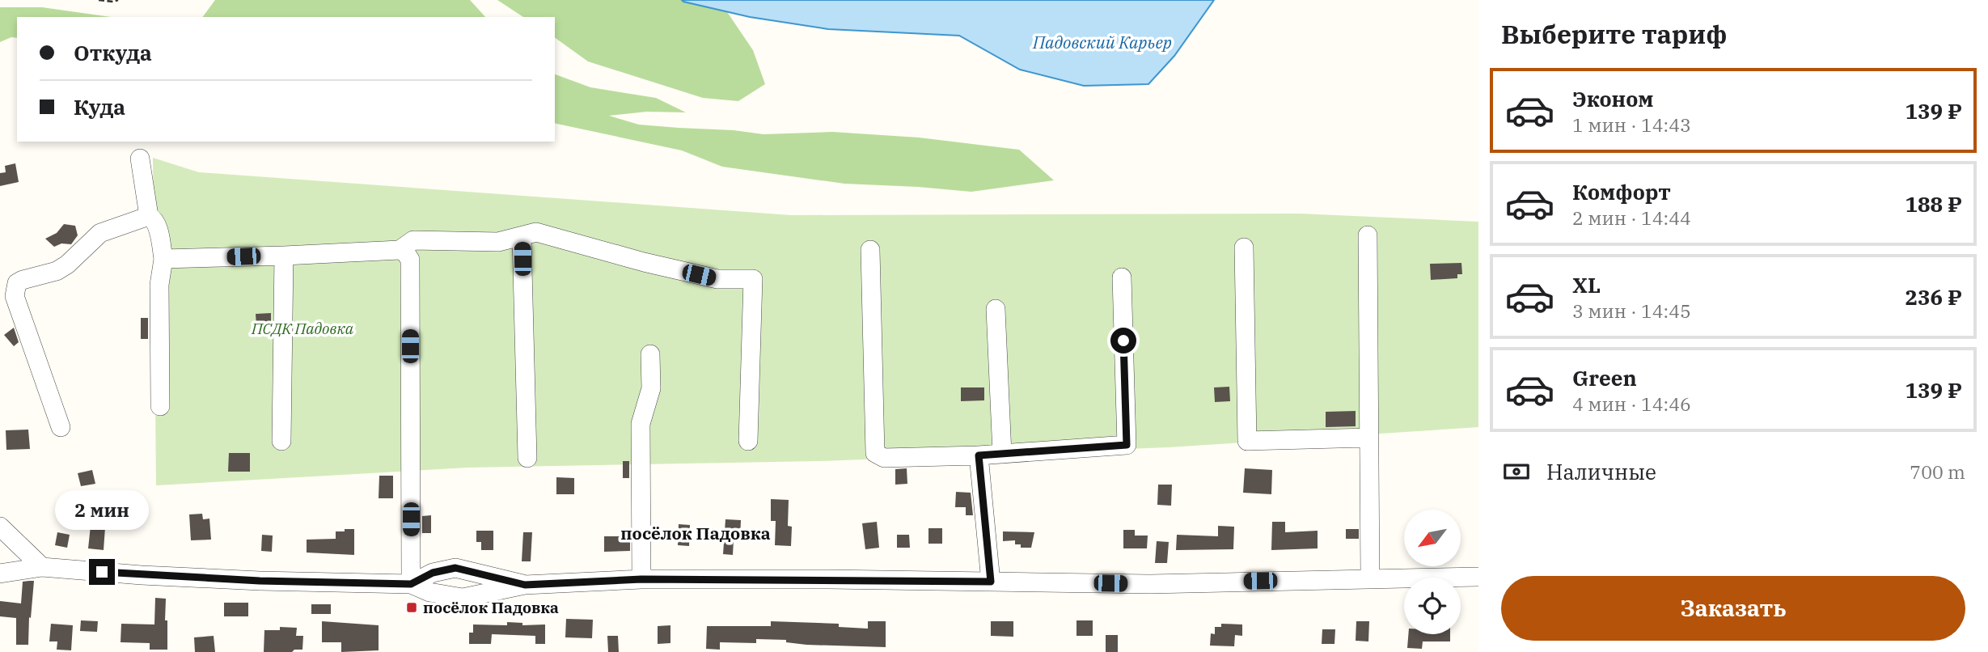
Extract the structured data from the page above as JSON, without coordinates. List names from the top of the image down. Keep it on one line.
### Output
{"districts":["посёлок Падовка"],"water":["Падовский Карьер"],"parks":["ПСДК Падовка"],"places":{"transit":["посёлок Падовка"]},"north":"bottom left","page":{"heading":"Выберите тариф","banner":["Откуда","Куда"],"list":[{"name":"Эконом","note":"1 мин · 14:43","value":"139 ₽"},{"name":"Комфорт","note":"2 мин · 14:44","value":"188 ₽"},{"name":"XL","note":"3 мин · 14:45","value":"236 ₽"},{"name":"Green","note":"4 мин · 14:46","value":"139 ₽"}],"pay":["Наличные","700 m"],"bubble":"2 мин","buttons":"Заказать"}}
